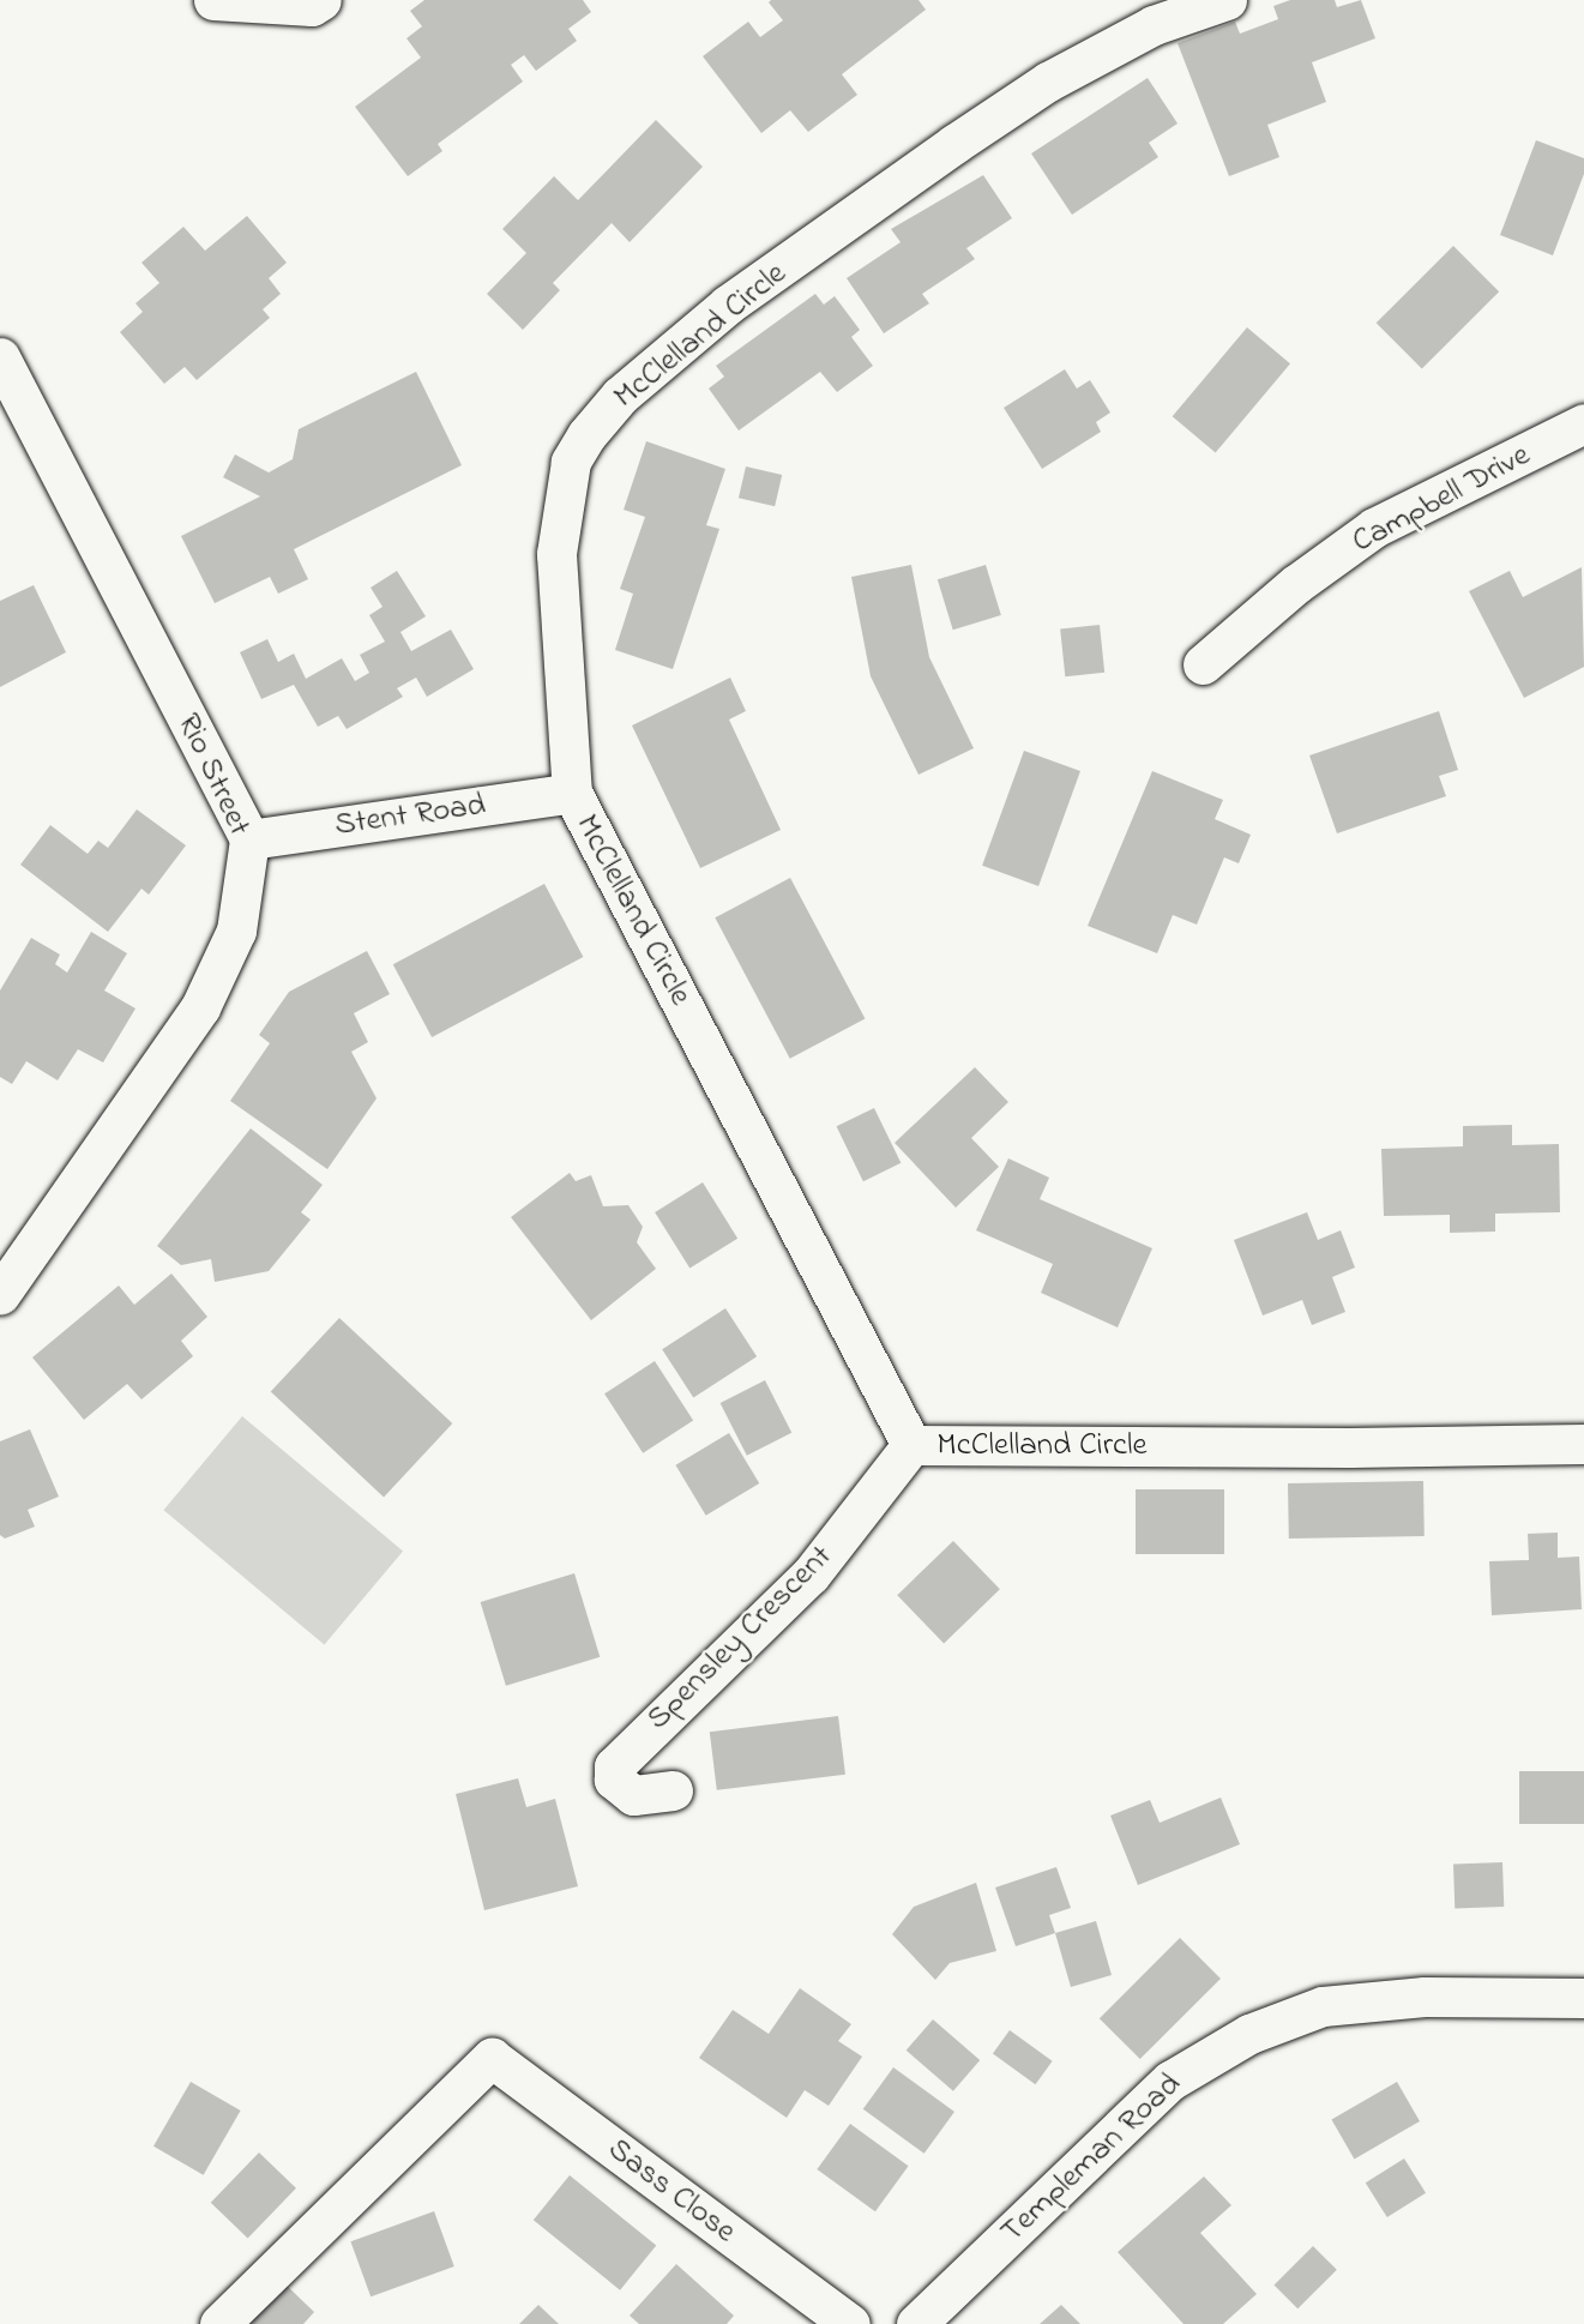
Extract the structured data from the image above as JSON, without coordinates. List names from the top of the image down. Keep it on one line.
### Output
{"streets":{"street":["McClelland Circle","Campbell Drive","Rio Street","Stent Road","Spensley Crescent","Templeman Road","Sass Close"]},"crossings":[["McClelland Circle","Stent Road"],["McClelland Circle","Spensley Crescent"],["Rio Street","Stent Road"]]}
